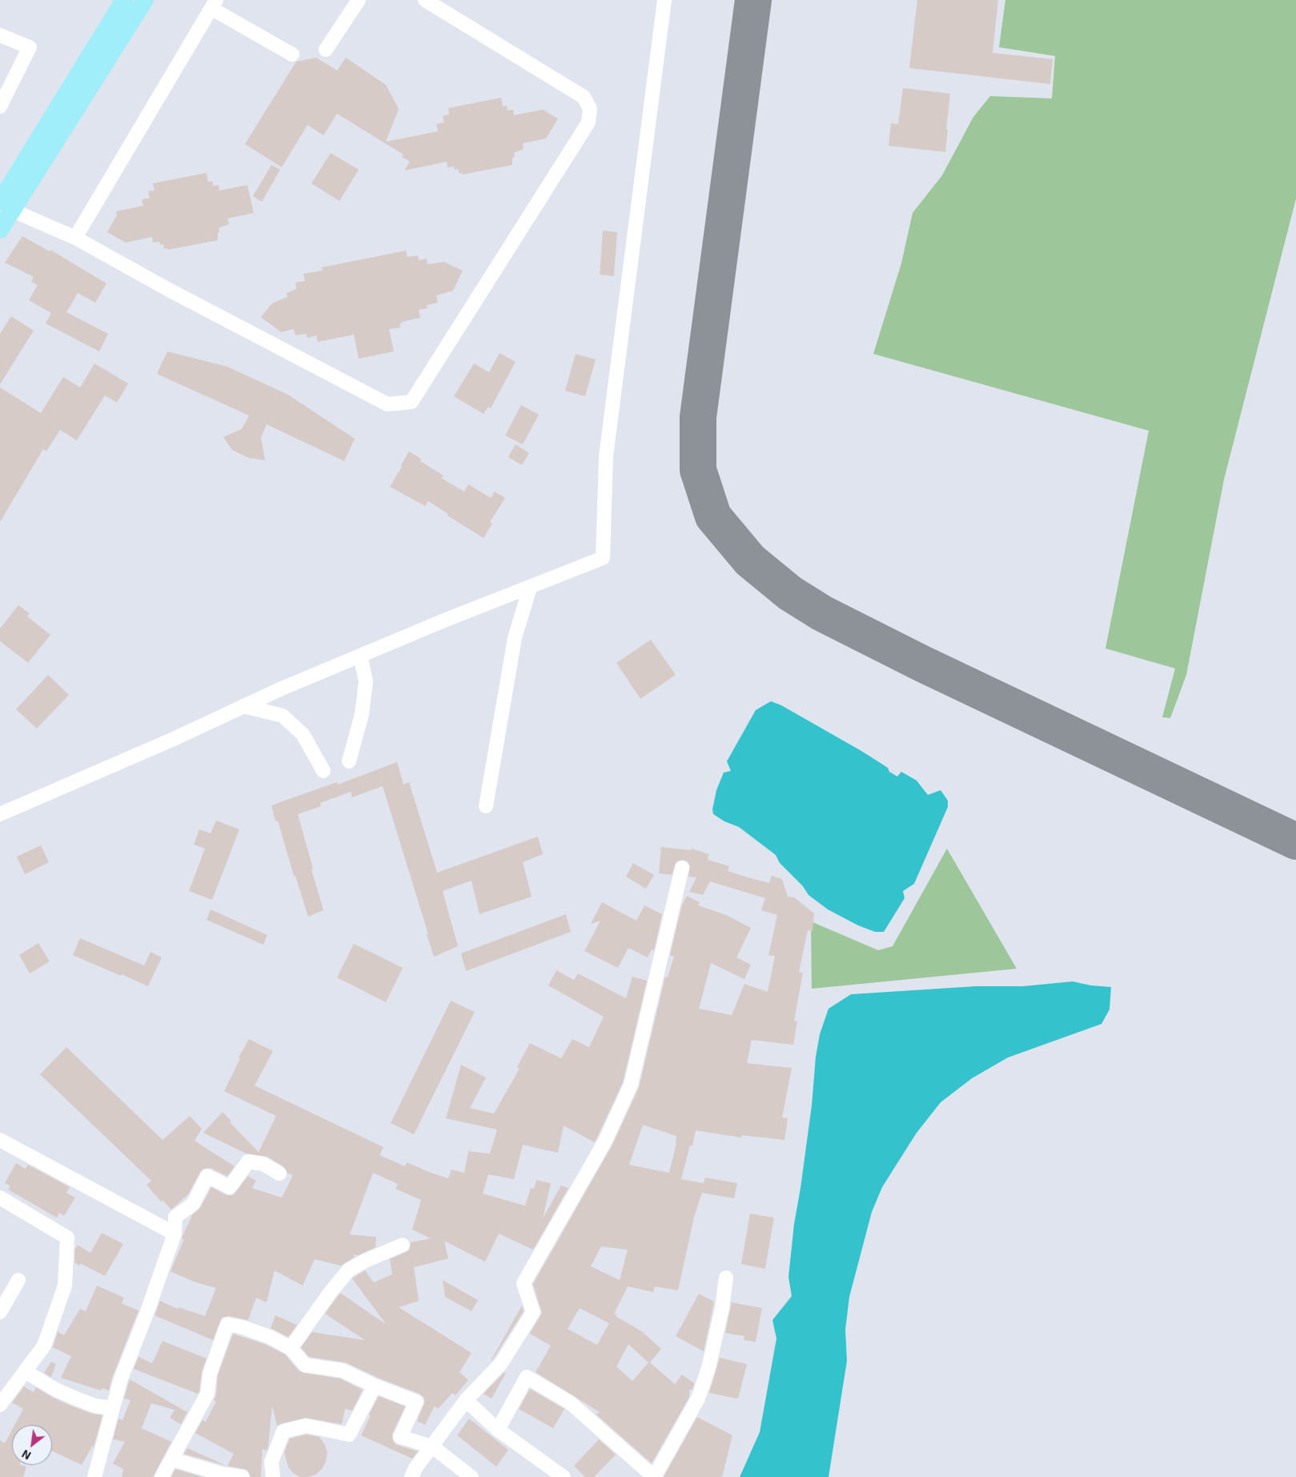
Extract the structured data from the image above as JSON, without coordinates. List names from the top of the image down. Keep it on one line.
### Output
{"north":"bottom left"}
